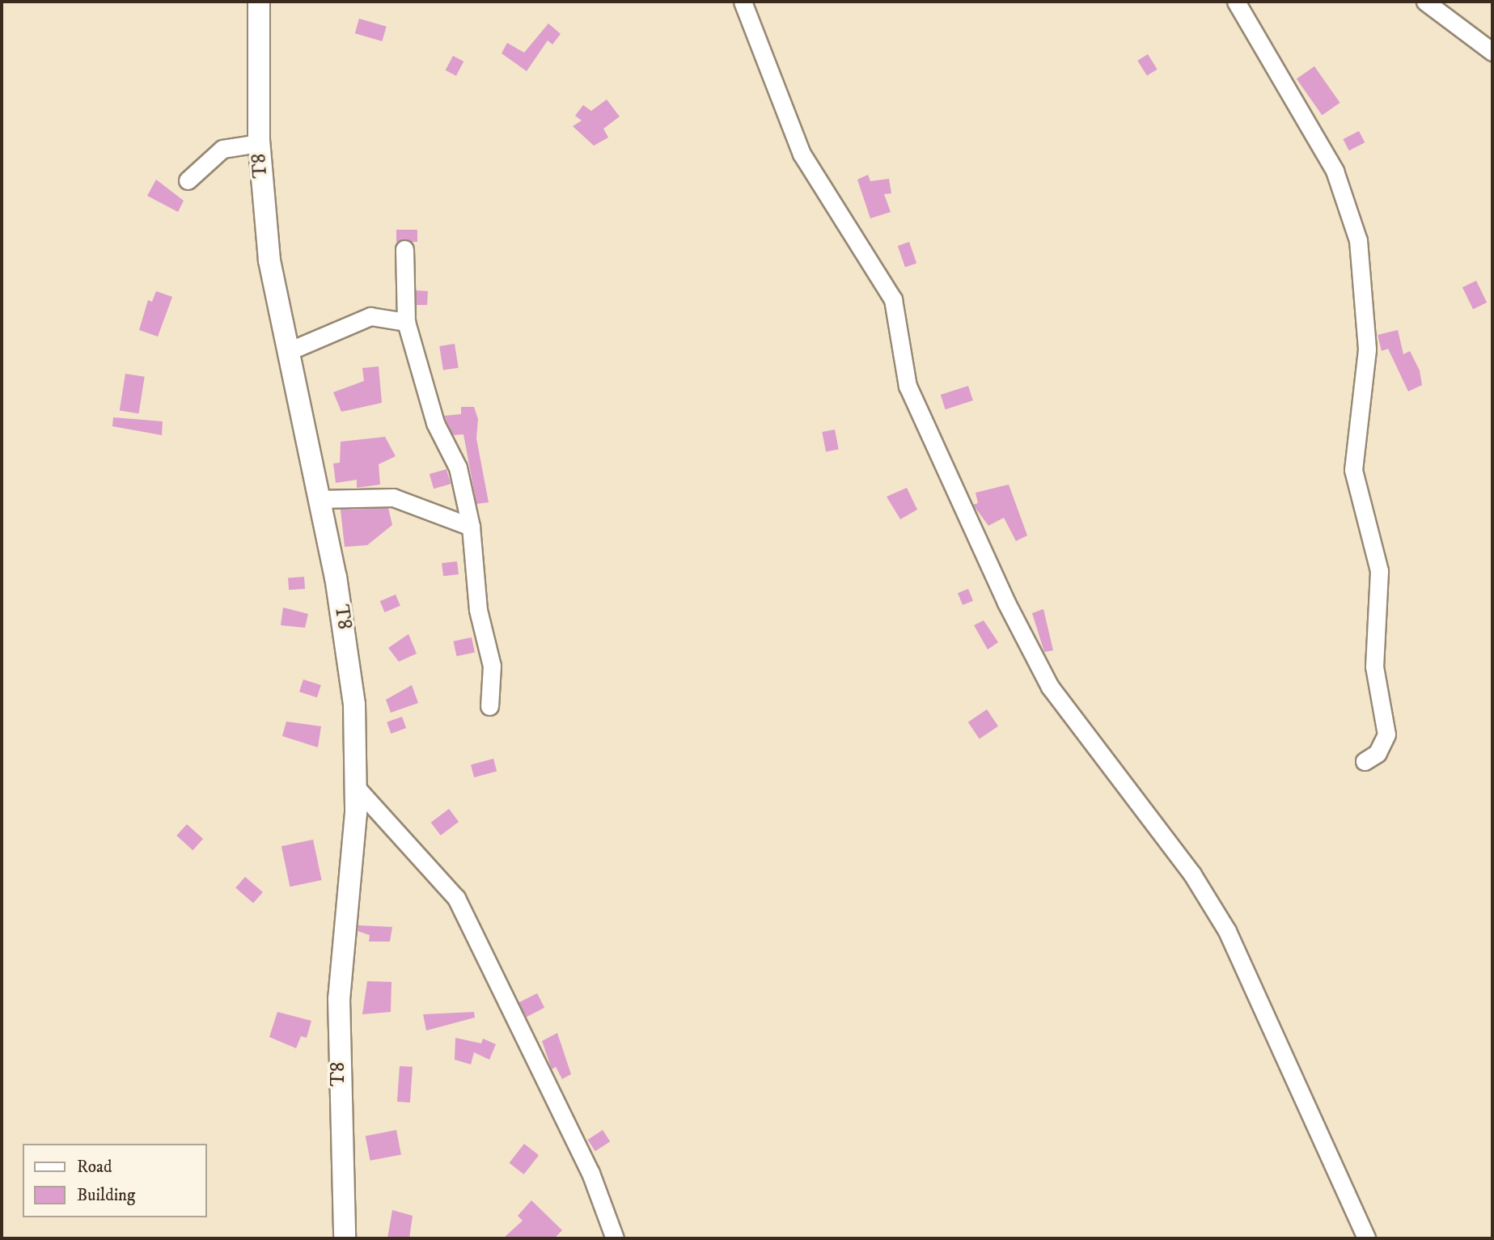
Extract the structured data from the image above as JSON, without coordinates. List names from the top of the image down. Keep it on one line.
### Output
{"streets":{"street":["T8"]},"legend":["Road","Building"]}
